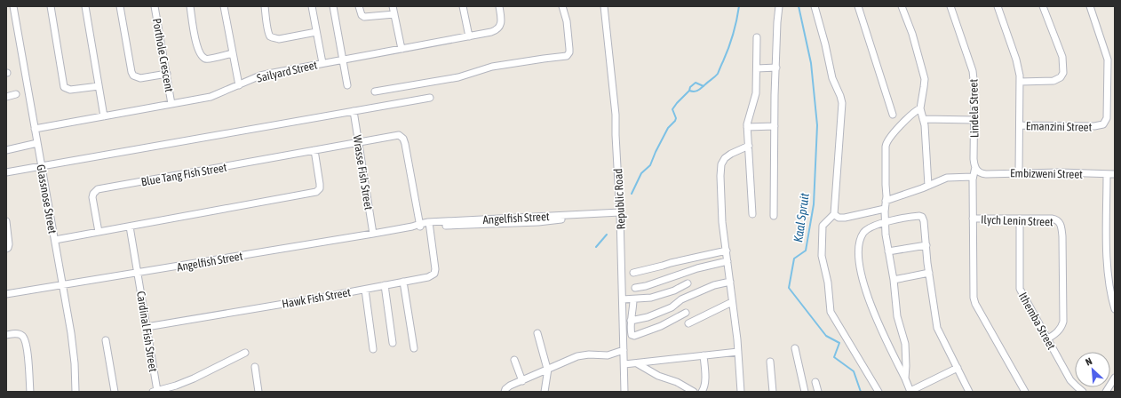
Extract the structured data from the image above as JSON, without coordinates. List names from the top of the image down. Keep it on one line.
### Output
{"streets":{"street":["Porthole Crescent","Sailyard Street","Lindela Street","Emanzini Street","Wrasse Fish Street","Embizweni Street","Blue Tang Fish Street","Glassnose Street","Republic Road","Angelfish Street","Ilych Lenin Street","Hawk Fish Street","Ithemba Street","Cardinal Fish Street"]},"crossings":[["Porthole Crescent","Sailyard Street"],["Sailyard Street","Glassnose Street"],["Lindela Street","Embizweni Street"],["Wrasse Fish Street","Blue Tang Fish Street"],["Wrasse Fish Street","Angelfish Street"],["Blue Tang Fish Street","Angelfish Street"],["Glassnose Street","Angelfish Street"],["Republic Road","Angelfish Street"],["Angelfish Street","Hawk Fish Street"],["Angelfish Street","Cardinal Fish Street"],["Ilych Lenin Street","Ithemba Street"],["Hawk Fish Street","Cardinal Fish Street"]],"water":["Kaal Spruit"],"north":"top left"}
